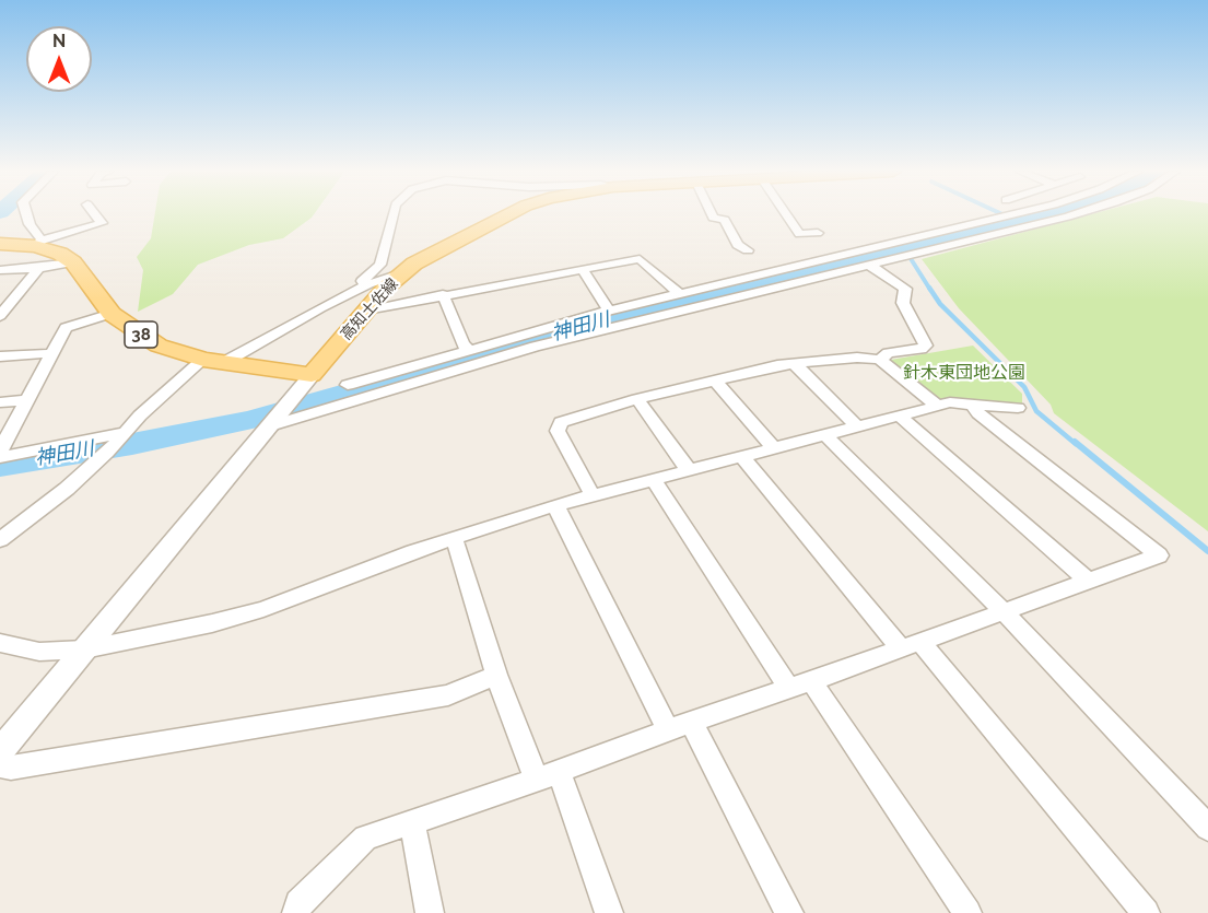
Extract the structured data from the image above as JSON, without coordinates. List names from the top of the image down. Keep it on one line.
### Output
{"streets":{"main road":["高知土佐線","38"]},"crossings":[["高知土佐線","38"]],"water":["神田川"],"parks":["針木東団地公園"],"north":"top"}
